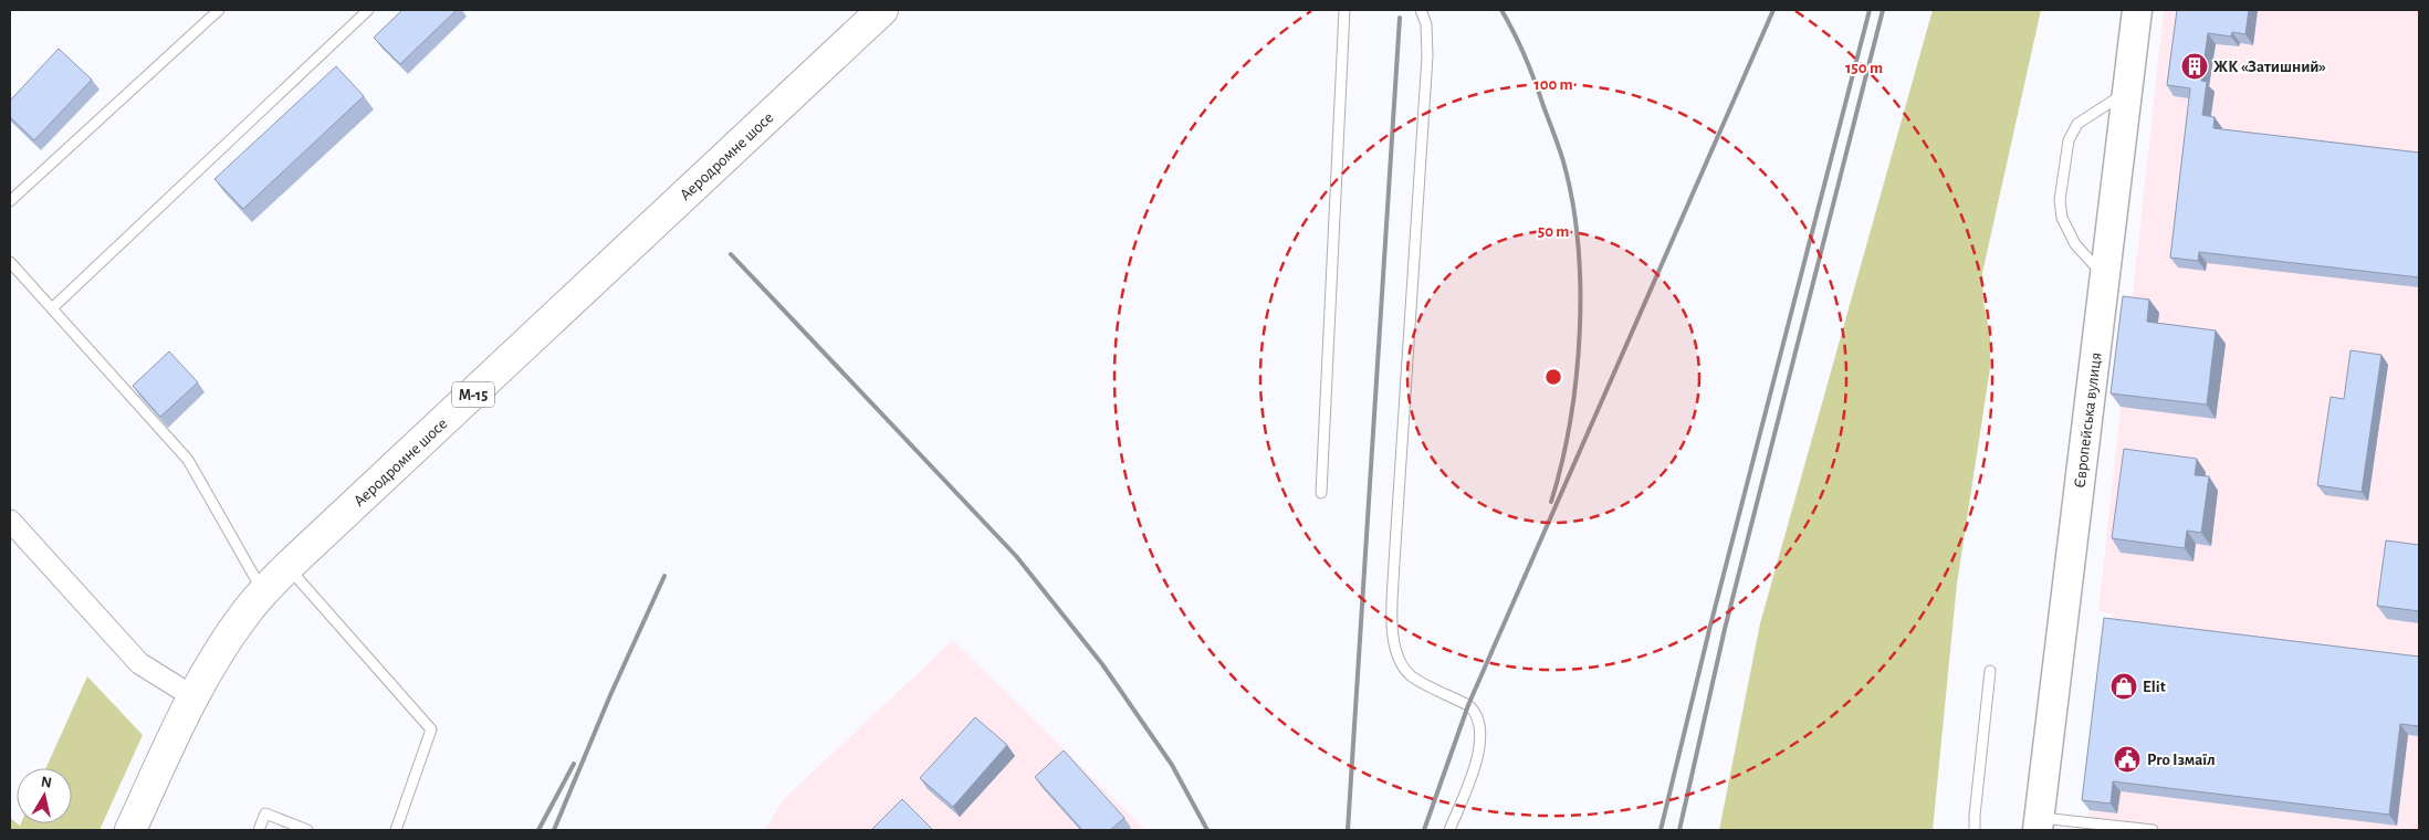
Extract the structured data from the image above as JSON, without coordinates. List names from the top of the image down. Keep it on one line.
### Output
{"streets":{"highway":["Аеродромне шосе","М-15"],"main road":["Європейська вулиця"]},"places":{"building":["ЖК «Затишний»"],"shop":["Elit"],"public building":["Pro Ізмаїл"]},"north":"top","rings":["150 m","100 m","50 m"]}
